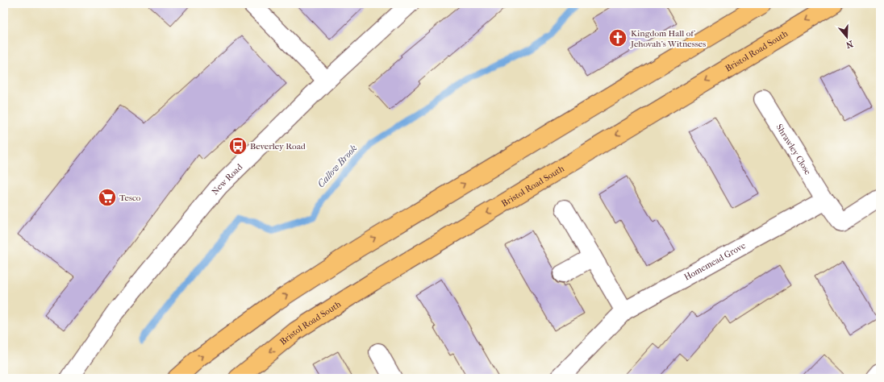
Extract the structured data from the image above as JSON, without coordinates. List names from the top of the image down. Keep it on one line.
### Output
{"streets":{"highway":["Bristol Road South"],"street":["Shrawley Close","New Road","Homemead Grove"]},"crossings":[["Shrawley Close","Homemead Grove"]],"water":["Callow Brook"],"places":{"church":["Kingdom Hall of Jehovah's Witnesses"],"bus stop":["Beverley Road"],"supermarket":["Tesco"]},"north":"bottom"}
